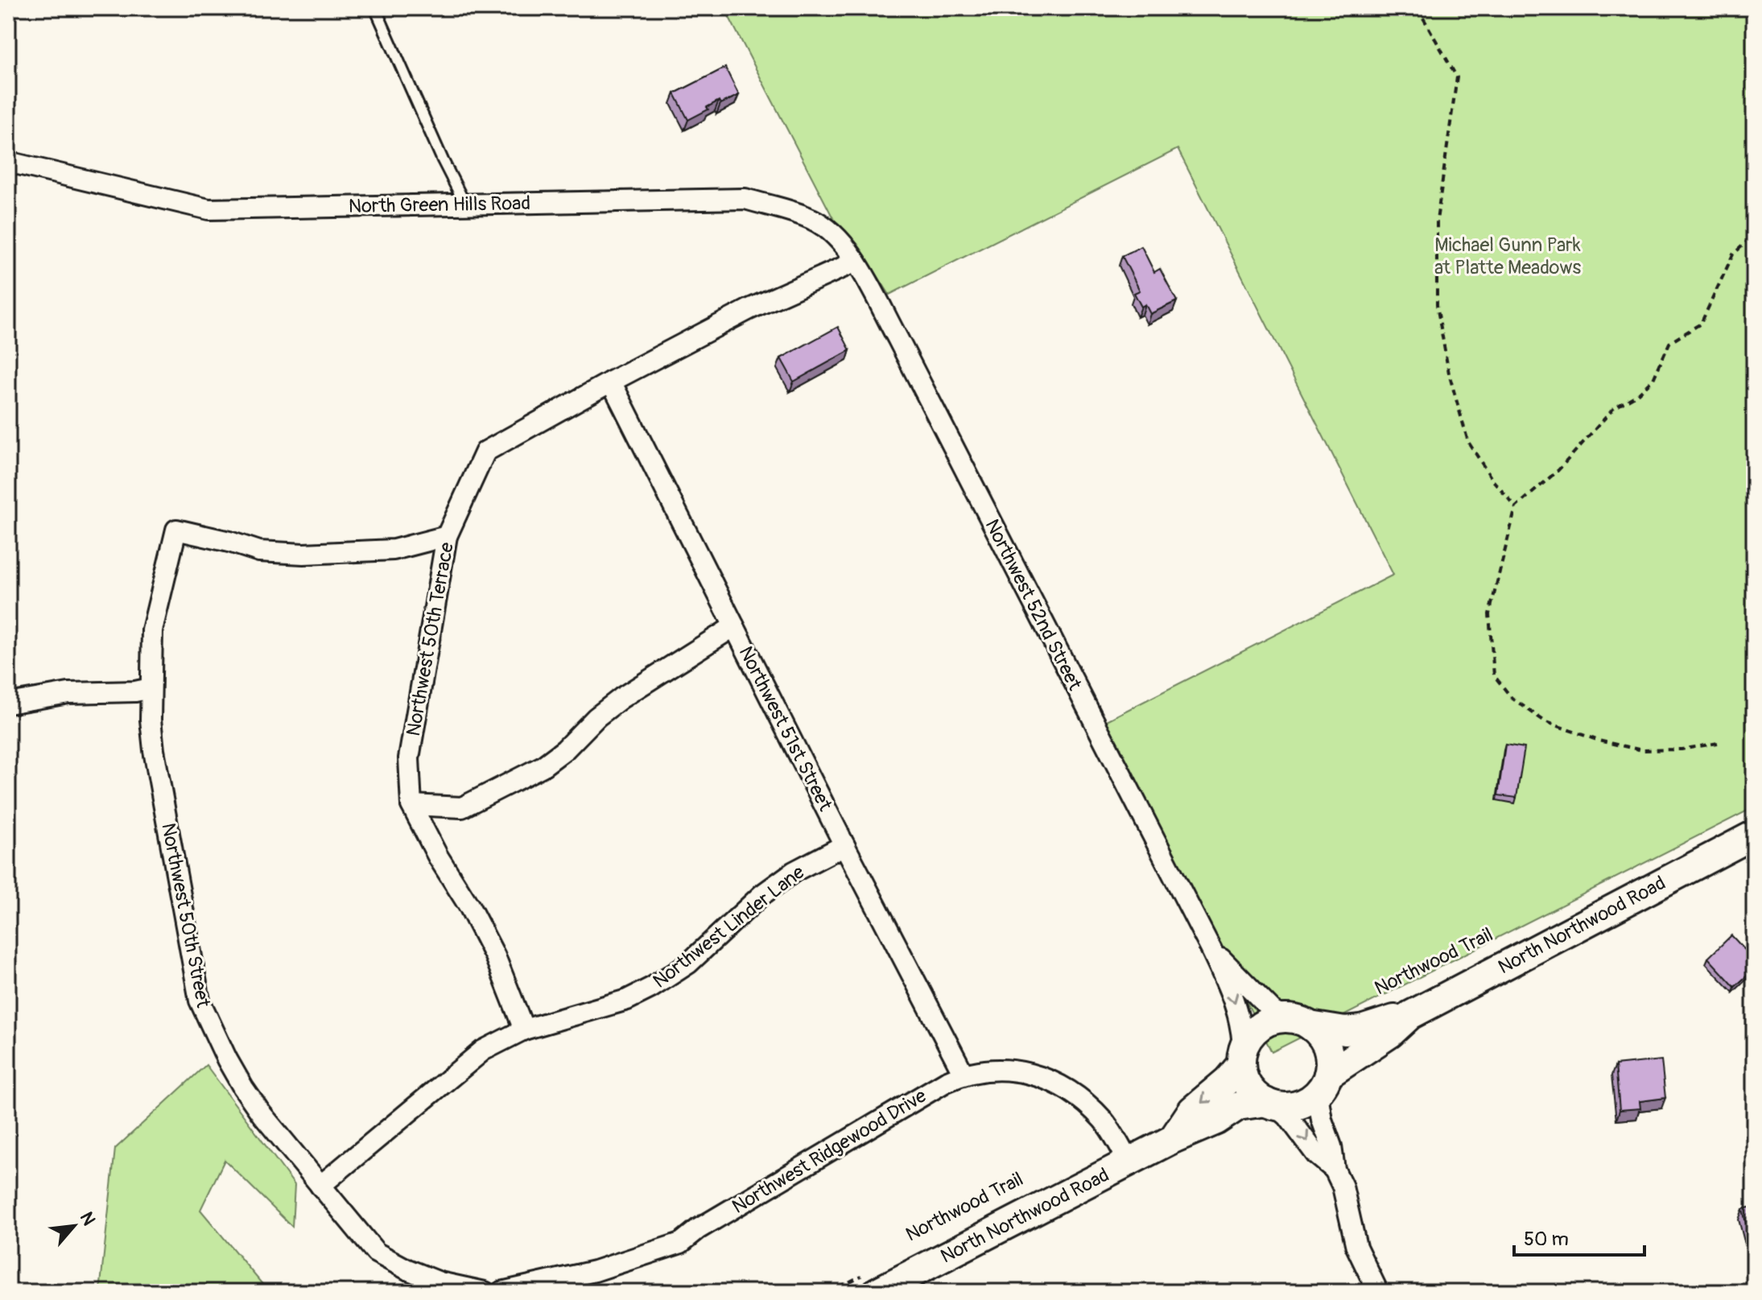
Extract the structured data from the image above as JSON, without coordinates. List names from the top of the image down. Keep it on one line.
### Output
{"streets":{"street":["North Green Hills Road","Northwest 52nd Street","Northwest 50th Terrace","Northwest 51st Street","Northwest 50th Street","North Northwood Road","Northwest Linder Lane","Northwest Ridgewood Drive"]},"crossings":[["North Green Hills Road","Northwest 52nd Street"],["North Green Hills Road","Northwest 50th Terrace"],["Northwest 52nd Street","Northwest 50th Terrace"],["Northwest 52nd Street","North Northwood Road"],["Northwest 50th Terrace","Northwest 51st Street"],["Northwest 50th Terrace","Northwest 50th Street"],["Northwest 50th Terrace","Northwest Linder Lane"],["Northwest 51st Street","Northwest Linder Lane"],["Northwest 51st Street","Northwest Ridgewood Drive"],["Northwest 50th Street","Northwest Linder Lane"],["North Northwood Road","Northwest Ridgewood Drive"]],"parks":["Michael Gunn Park at Platte Meadows"],"scale_bar":"50 m","north":"top right"}
